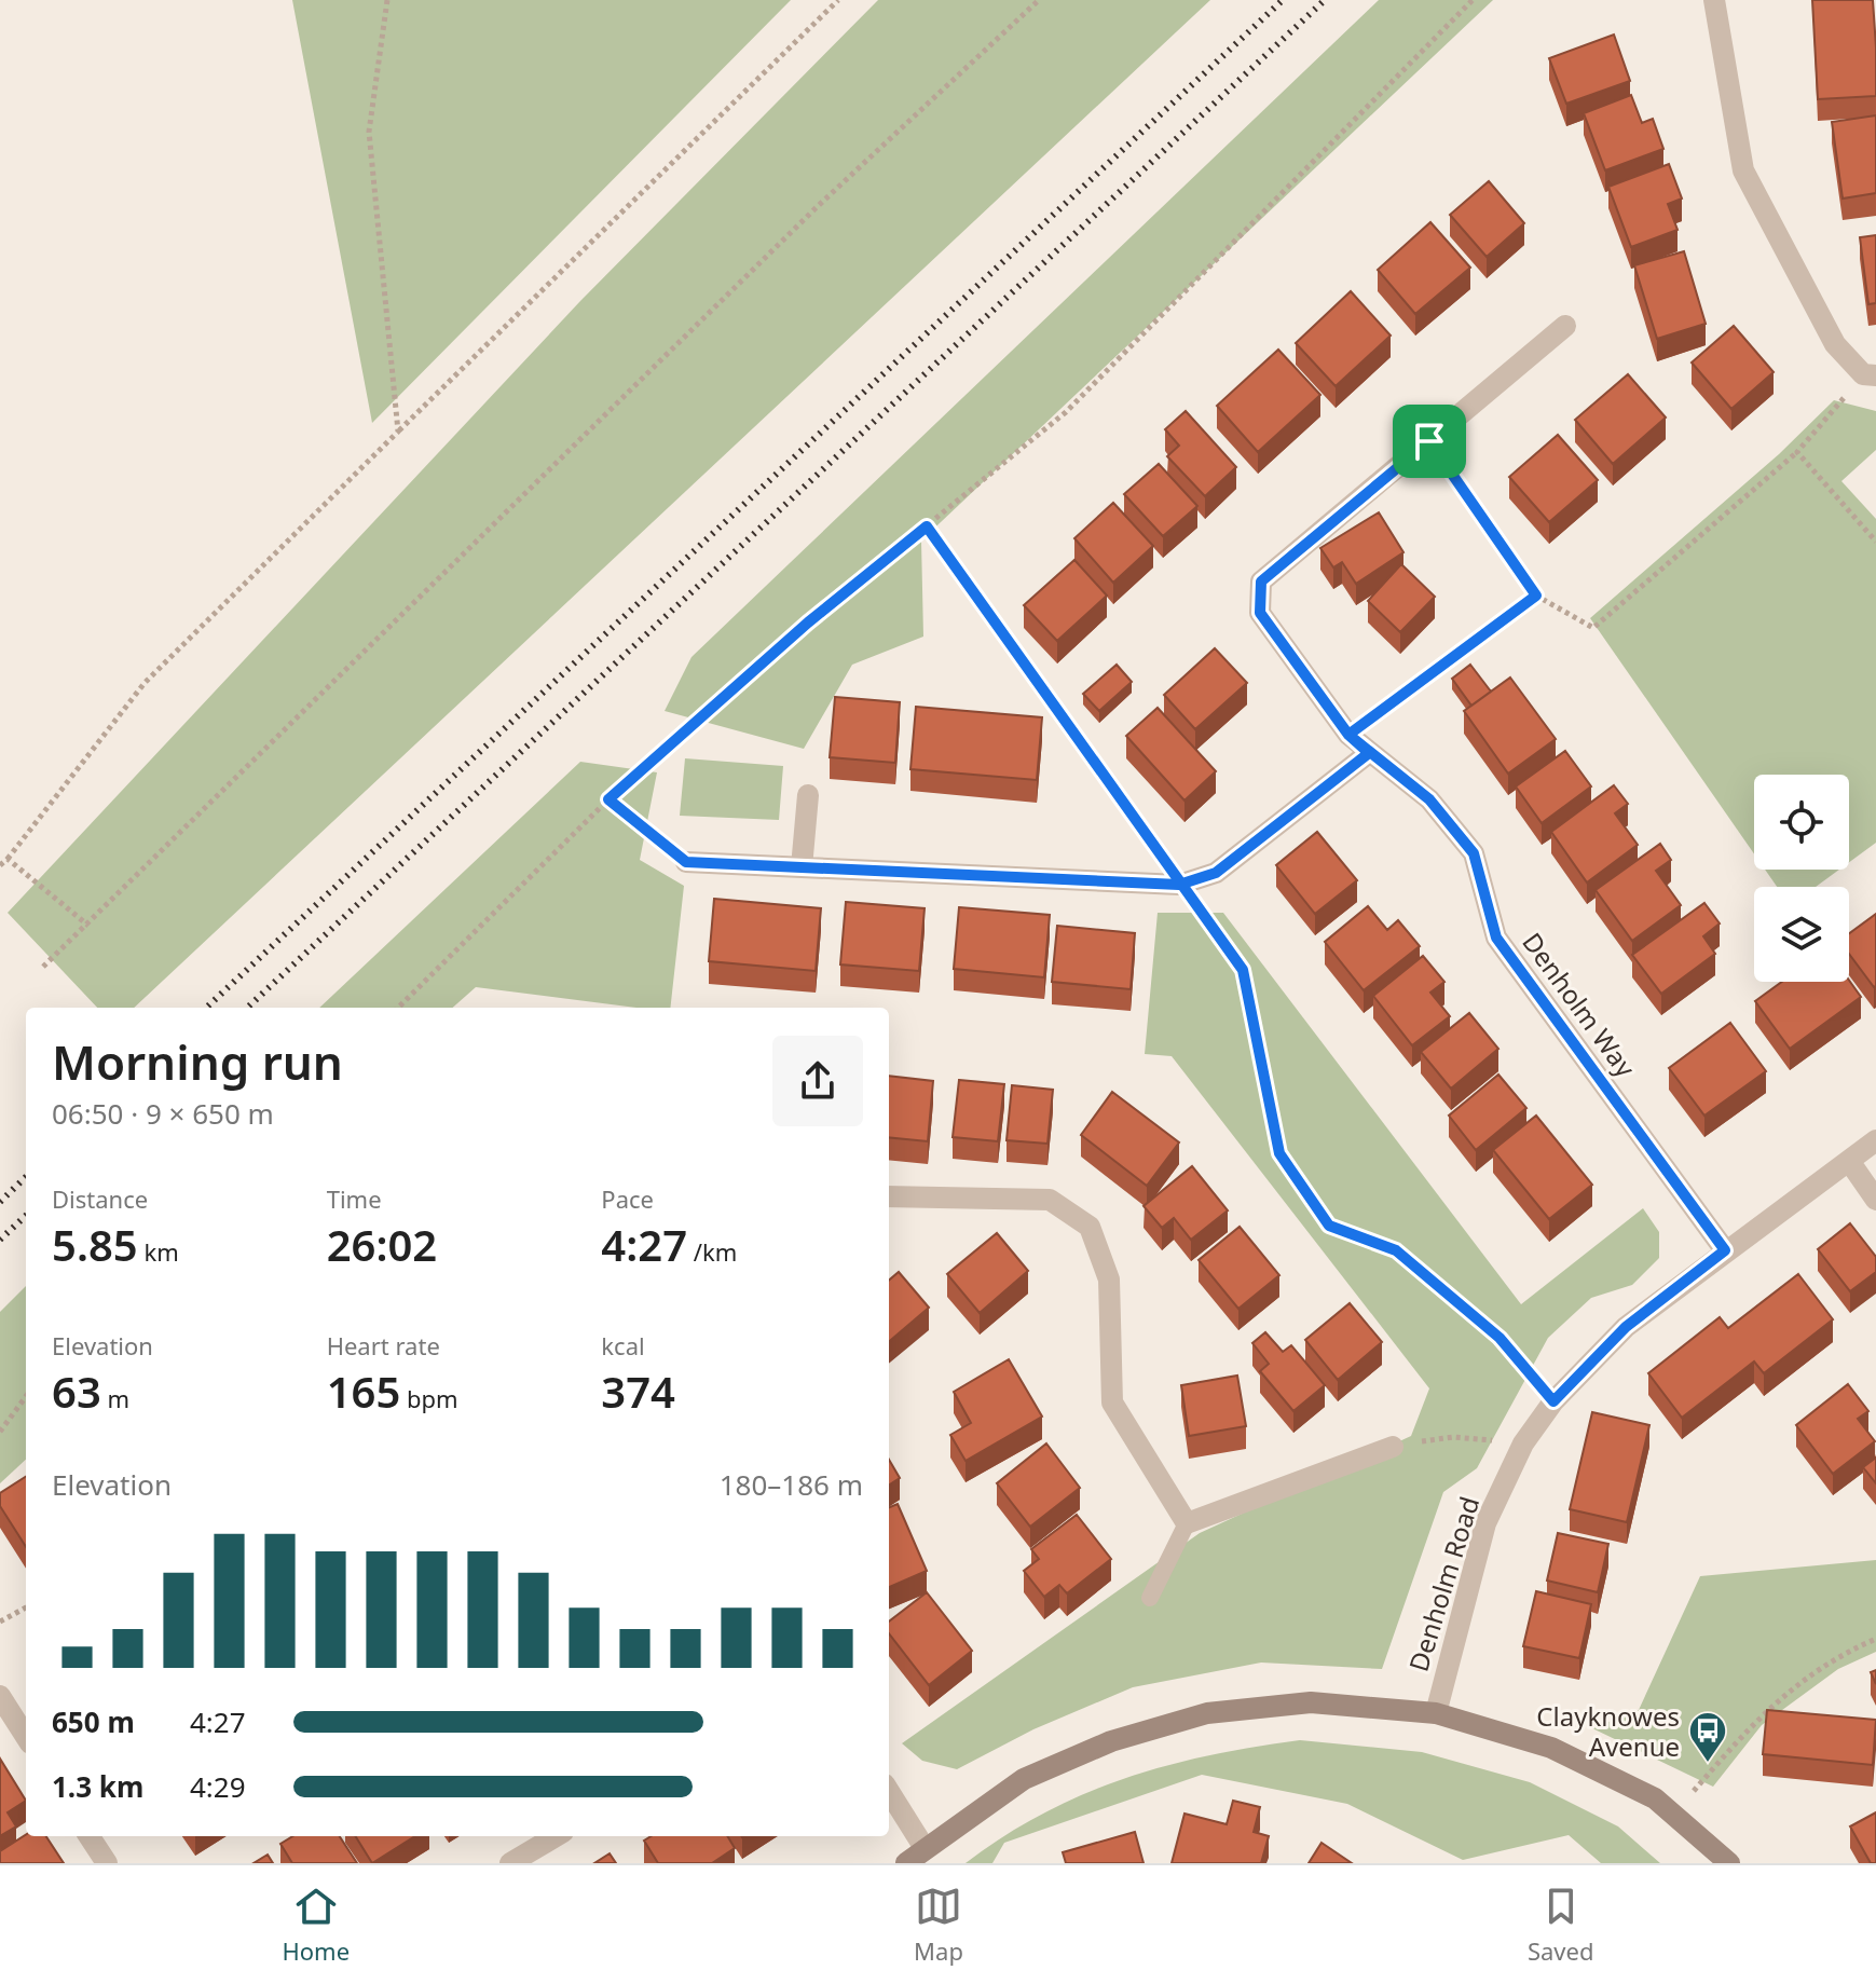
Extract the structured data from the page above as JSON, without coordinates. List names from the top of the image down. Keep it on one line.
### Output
{"streets":{"street":["Denholm Way","Denholm Road"]},"crossings":[["Denholm Way","Denholm Road"]],"places":{"bus stop":["Clayknowes Avenue"]},"page":{"heading":["Morning run","06:50 · 9 × 650 m"],"stats":[["Distance","5.85 km"],["Time","26:02"],["Pace","4:27 /km"],["Elevation","63 m"],["Heart rate","165 bpm"],["kcal","374"]],"chart":["Elevation","180–186 m"],"list":[{"name":"650 m","note":"4:27"},{"name":"1.3 km","note":"4:29"}],"tabs":["Home","Map","Saved"]}}
